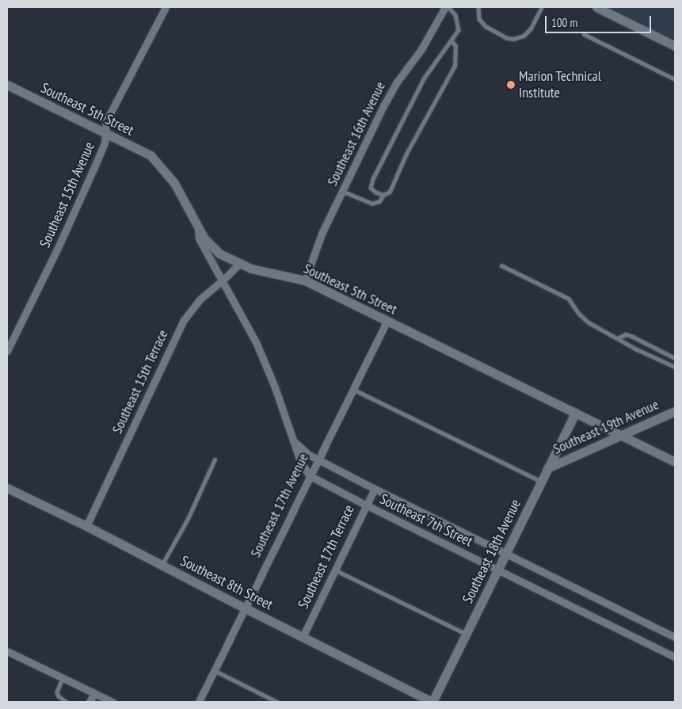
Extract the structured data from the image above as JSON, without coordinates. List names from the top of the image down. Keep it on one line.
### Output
{"streets":{"street":["Southeast 5th Street","Southeast 16th Avenue","Southeast 15th Avenue","Southeast 15th Terrace","Southeast 19th Avenue","Southeast 17th Avenue","Southeast 7th Street","Southeast 18th Avenue","Southeast 17th Terrace","Southeast 8th Street"]},"crossings":[["Southeast 5th Street","Southeast 16th Avenue"],["Southeast 5th Street","Southeast 15th Avenue"],["Southeast 5th Street","Southeast 15th Terrace"],["Southeast 5th Street","Southeast 19th Avenue"],["Southeast 5th Street","Southeast 17th Avenue"],["Southeast 5th Street","Southeast 18th Avenue"],["Southeast 15th Terrace","Southeast 8th Street"],["Southeast 19th Avenue","Southeast 18th Avenue"],["Southeast 17th Avenue","Southeast 7th Street"],["Southeast 17th Avenue","Southeast 8th Street"],["Southeast 7th Street","Southeast 18th Avenue"],["Southeast 7th Street","Southeast 17th Terrace"],["Southeast 18th Avenue","Southeast 8th Street"],["Southeast 17th Terrace","Southeast 8th Street"]],"places":["Marion Technical Institute"],"scale_bar":"100 m"}
